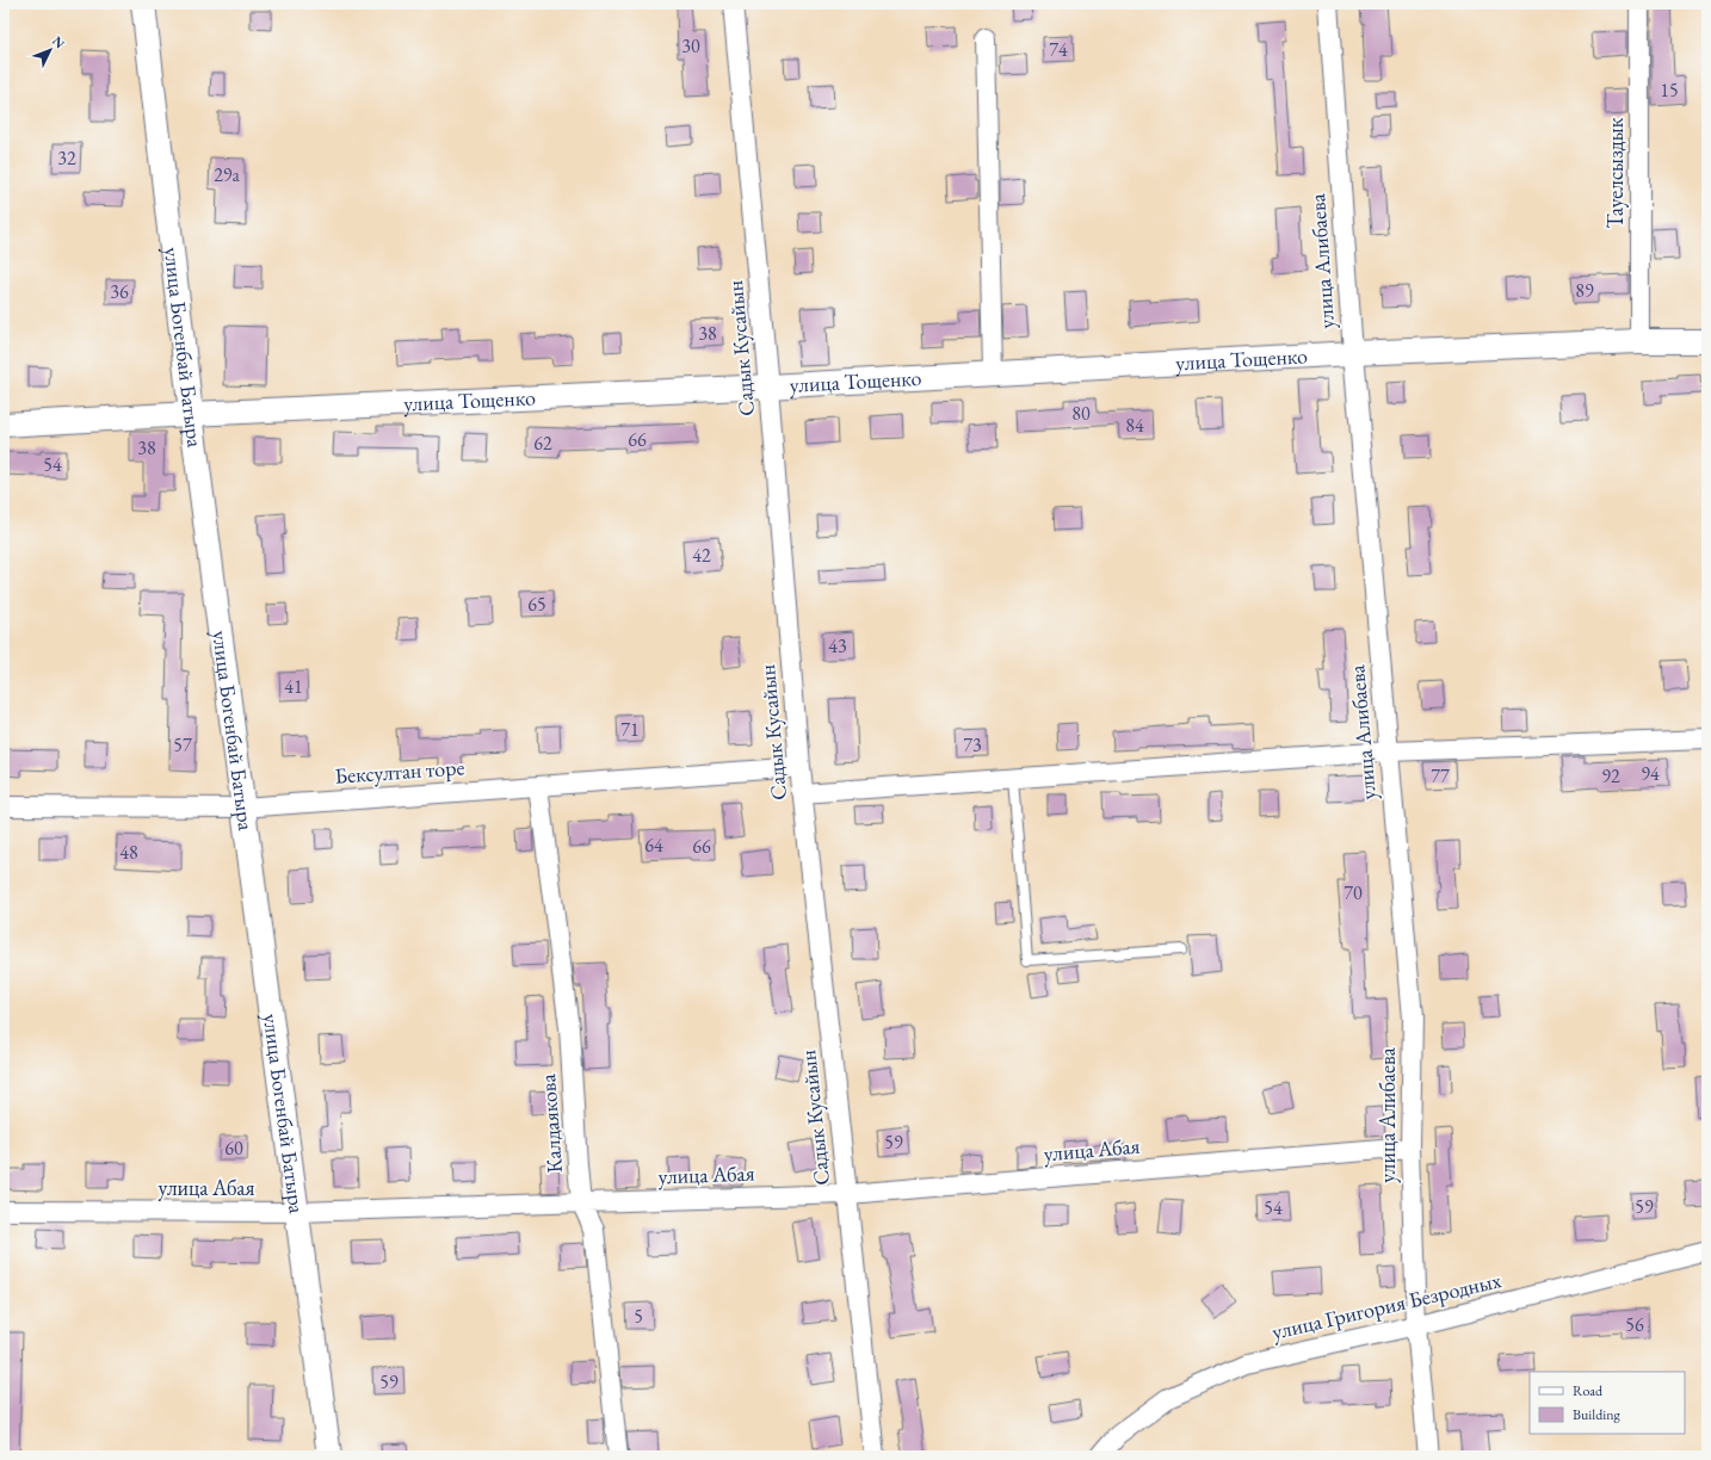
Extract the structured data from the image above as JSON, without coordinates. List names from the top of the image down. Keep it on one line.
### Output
{"streets":{"street":["Тауелсыздык","улица Алибаева","улица Богенбай Батыра","Садык Кусайын","улица Тощенко","Бексултан торе","Калдаякова","улица Абая","улица Григория Безродных"]},"crossings":[["Тауелсыздык","улица Тощенко"],["улица Алибаева","улица Тощенко"],["улица Алибаева","улица Абая"],["улица Алибаева","улица Григория Безродных"],["улица Богенбай Батыра","улица Тощенко"],["улица Богенбай Батыра","Бексултан торе"],["улица Богенбай Батыра","улица Абая"],["Садык Кусайын","улица Тощенко"],["Садык Кусайын","Бексултан торе"],["Садык Кусайын","улица Абая"],["Бексултан торе","Калдаякова"],["Калдаякова","улица Абая"]],"house_numbers":["30","74","15","32","29а","89","36","38","80","84","66","62","38","54","42","65","43","41","71","57","73","94","77","92","64","66","48","70","59","60","59","54","5","56","59"],"legend":["Road","Building"],"north":"top right"}
